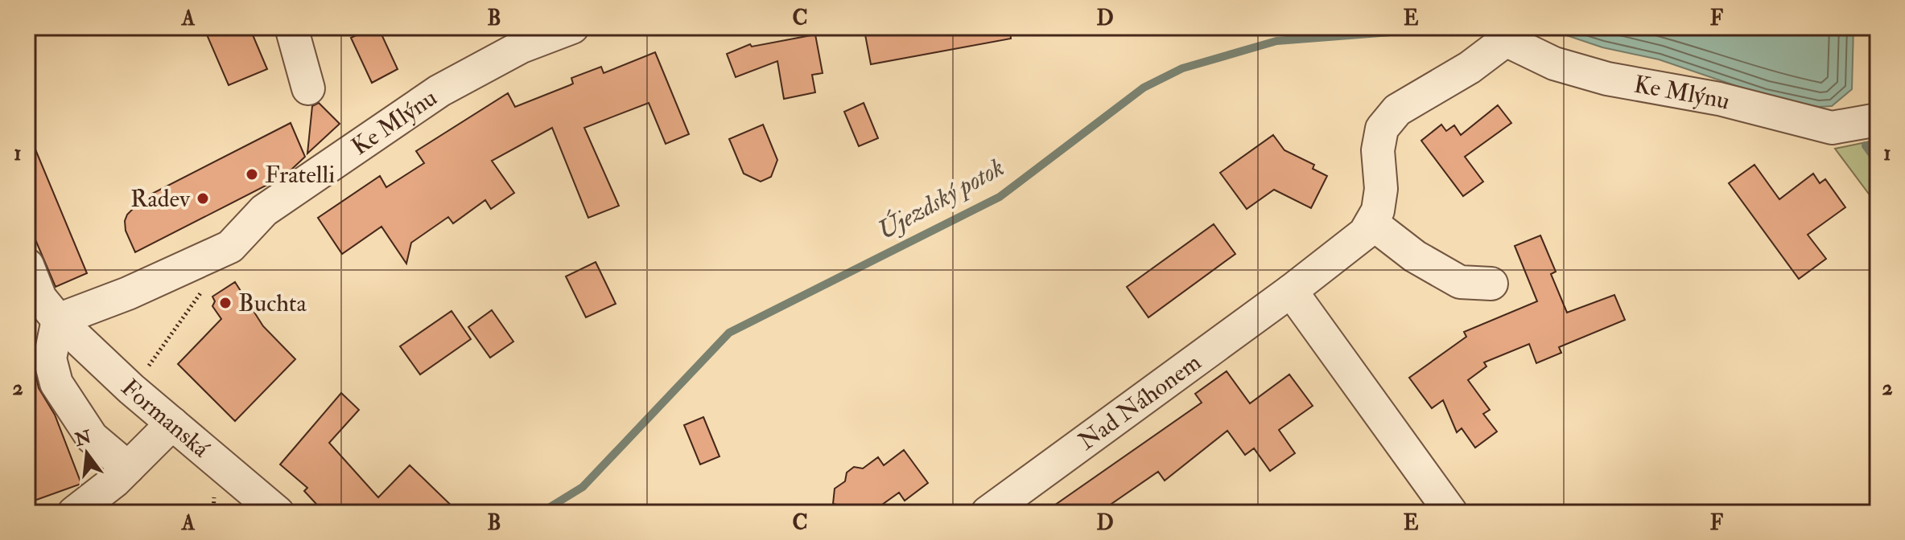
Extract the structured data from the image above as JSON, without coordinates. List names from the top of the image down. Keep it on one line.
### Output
{"streets":{"street":["Ke Mlýnu","Nad Náhonem","Formanská"]},"crossings":[["Ke Mlýnu","Formanská"]],"water":["Újezdský potok"],"places":["Fratelli","Radev","Buchta"],"north":"top","grid":{"columns":["A","B","C","D","E","F"],"rows":["1","2"]}}
